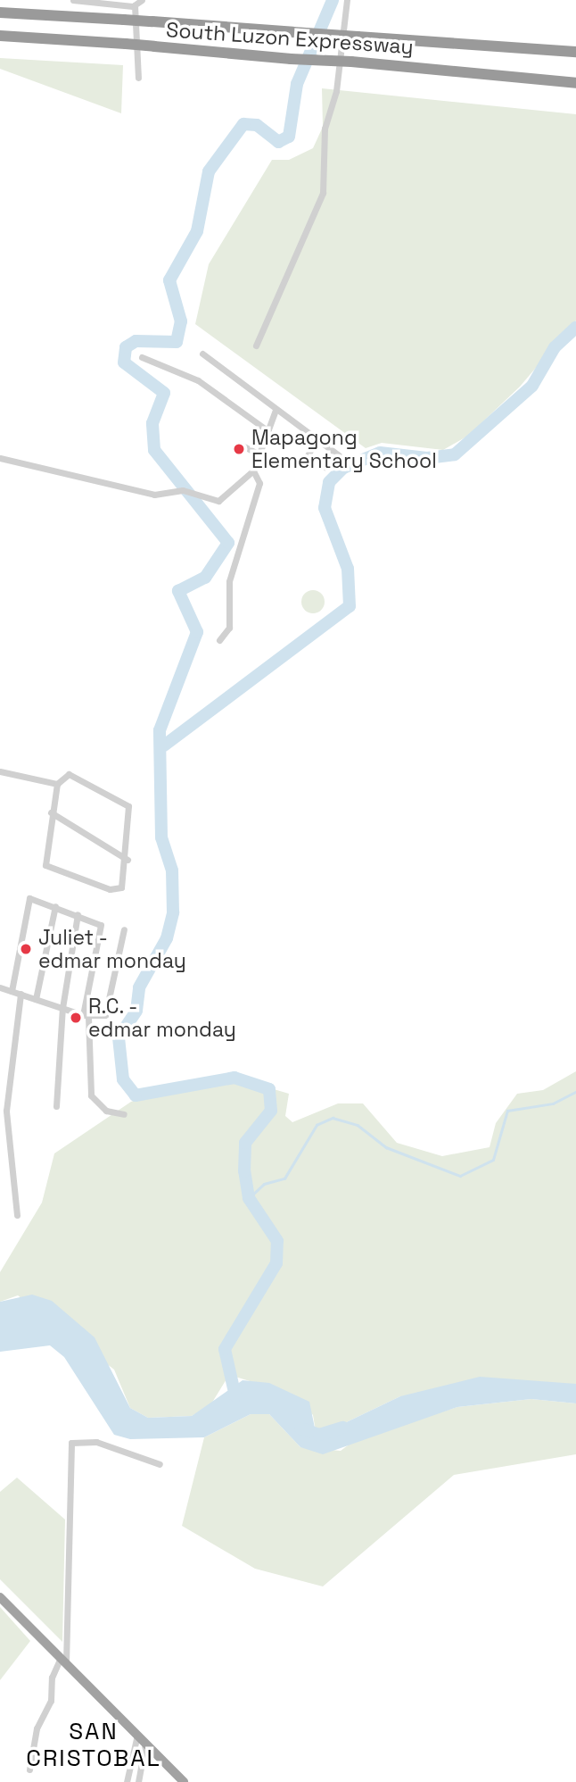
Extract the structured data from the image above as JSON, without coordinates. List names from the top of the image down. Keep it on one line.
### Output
{"streets":{"highway":["South Luzon Expressway"]},"districts":["SAN CRISTOBAL"],"places":["Mapagong Elementary School","Juliet - edmar monday","R.C. - edmar monday"]}
